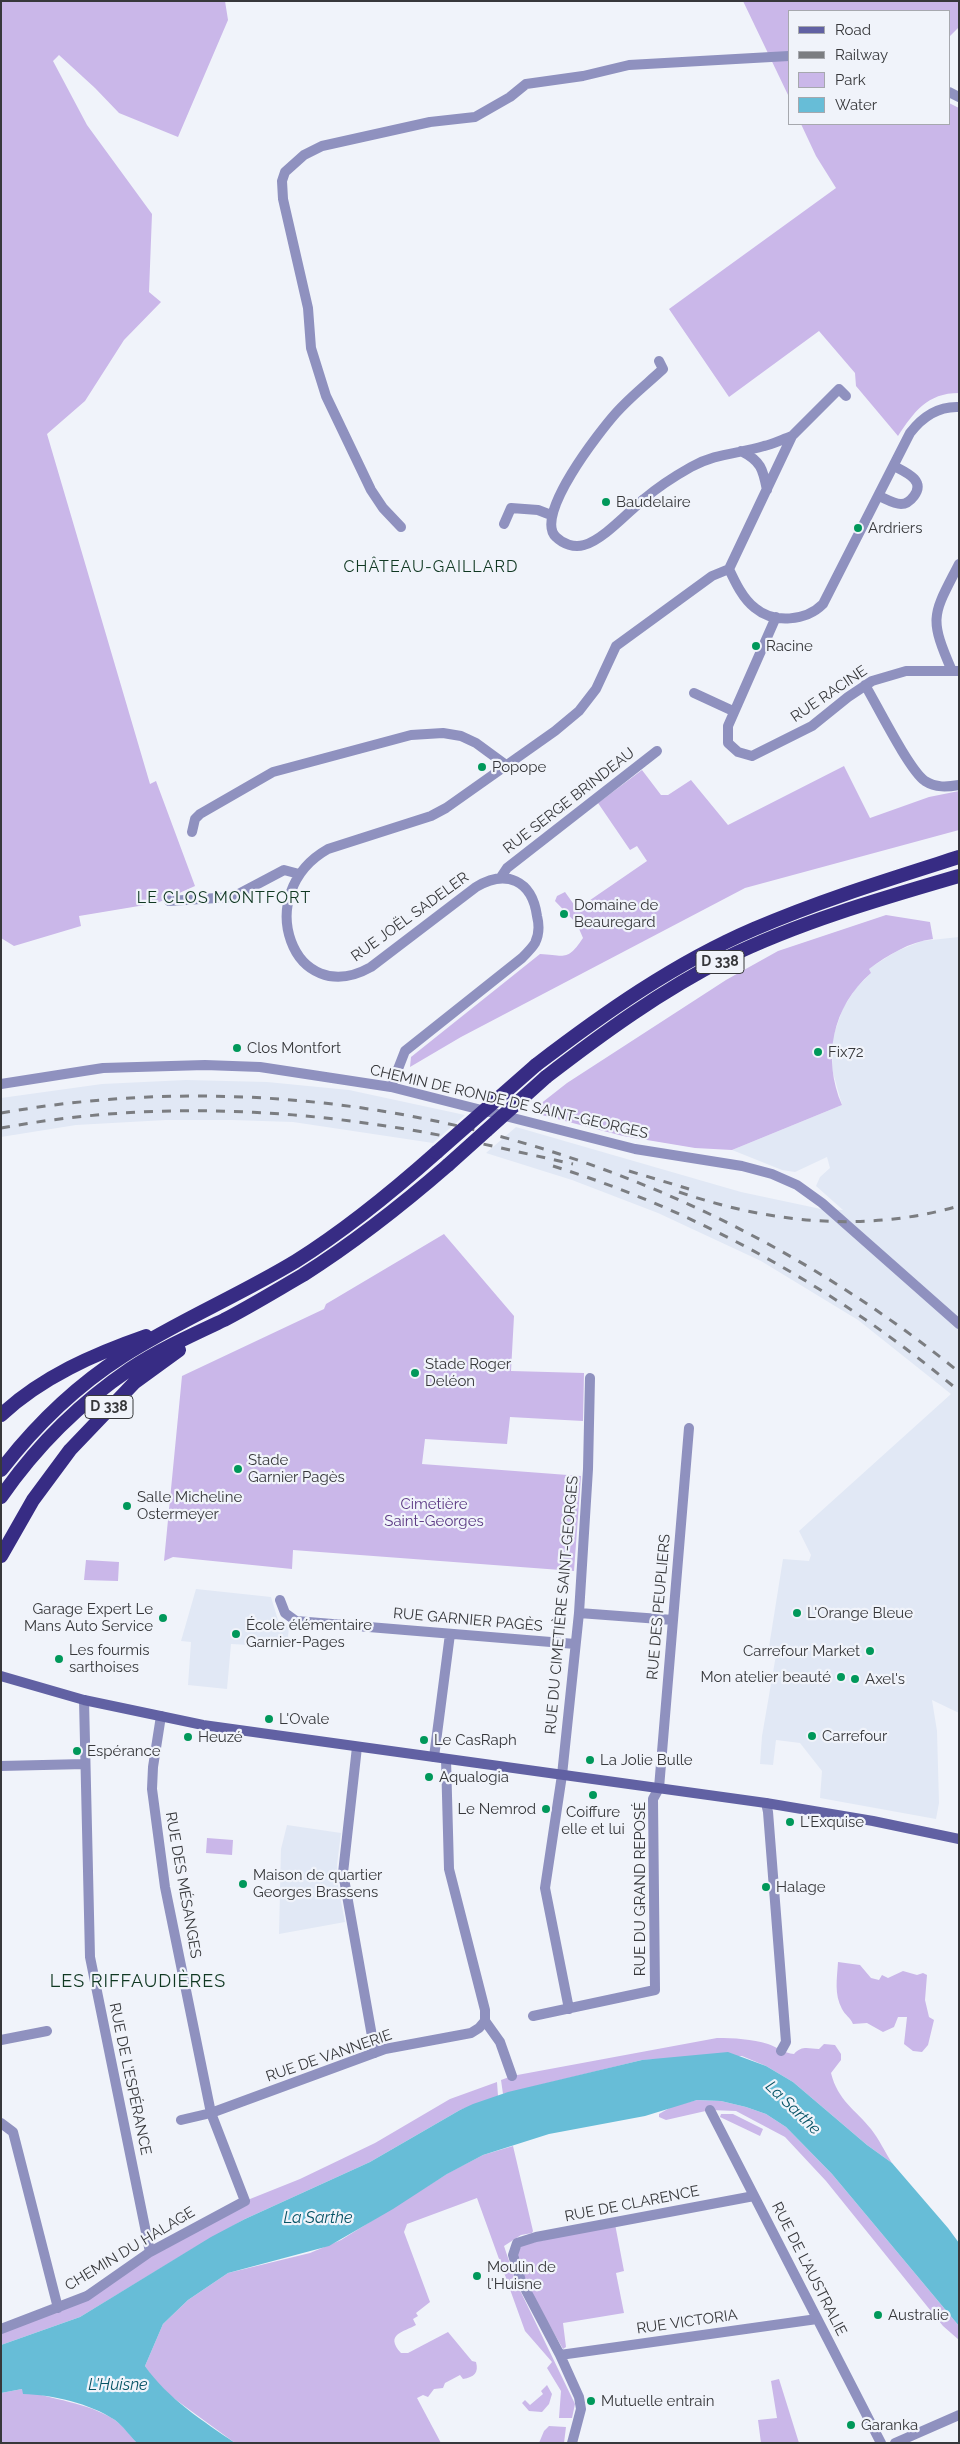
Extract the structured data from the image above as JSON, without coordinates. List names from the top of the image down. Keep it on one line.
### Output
{"streets":{"highway":["D 338"],"street":["RUE RACINE","RUE SERGE BRINDEAU","RUE JOËL SADELER","CHEMIN DE RONDE DE SAINT-GEORGES","RUE DU CIMETIÈRE SAINT-GEORGES","RUE DES PEUPLIERS","RUE GARNIER PAGÈS","RUE DES MÉSANGES","RUE DU GRAND REPOSÉ","RUE DE VANNERIE","RUE DE L'ESPÉRANCE","RUE DE CLARENCE","CHEMIN DU HALAGE","RUE DE L'AUSTRALIE","RUE VICTORIA"]},"crossings":[["RUE SERGE BRINDEAU","RUE JOËL SADELER"],["RUE DU CIMETIÈRE SAINT-GEORGES","RUE GARNIER PAGÈS"],["RUE DU CIMETIÈRE SAINT-GEORGES","RUE DU GRAND REPOSÉ"],["RUE DES PEUPLIERS","RUE DU GRAND REPOSÉ"],["RUE DES MÉSANGES","RUE DE VANNERIE"],["RUE DES MÉSANGES","CHEMIN DU HALAGE"],["RUE DE L'ESPÉRANCE","CHEMIN DU HALAGE"],["RUE DE CLARENCE","RUE DE L'AUSTRALIE"],["RUE DE CLARENCE","RUE VICTORIA"],["RUE DE L'AUSTRALIE","RUE VICTORIA"]],"districts":["CHÂTEAU-GAILLARD","LE CLOS MONTFORT","LES RIFFAUDIÈRES"],"water":["La Sarthe","L'Huisne"],"parks":["Cimetière Saint-Georges"],"places":["Baudelaire","Ardriers","Racine","Popope","Domaine de Beauregard","Clos Montfort","Fix72","Stade Roger Deléon","Stade Garnier Pagès","Salle Micheline Ostermeyer","L'Orange Bleue","Garage Expert Le Mans Auto Service","École élémentaire Garnier-Pages","Carrefour Market","Les fourmis sarthoises","Mon atelier beauté","Axel's","L'Ovale","Carrefour","Heuzé","Le CasRaph","Espérance","La Jolie Bulle","Aqualogia","Coiffure elle et lui","Le Nemrod","L'Exquise","Maison de quartier Georges Brassens","Halage","Moulin de l'Huisne","Australie","Mutuelle entrain","Garanka"],"legend":["Road","Railway","Park","Water"]}
